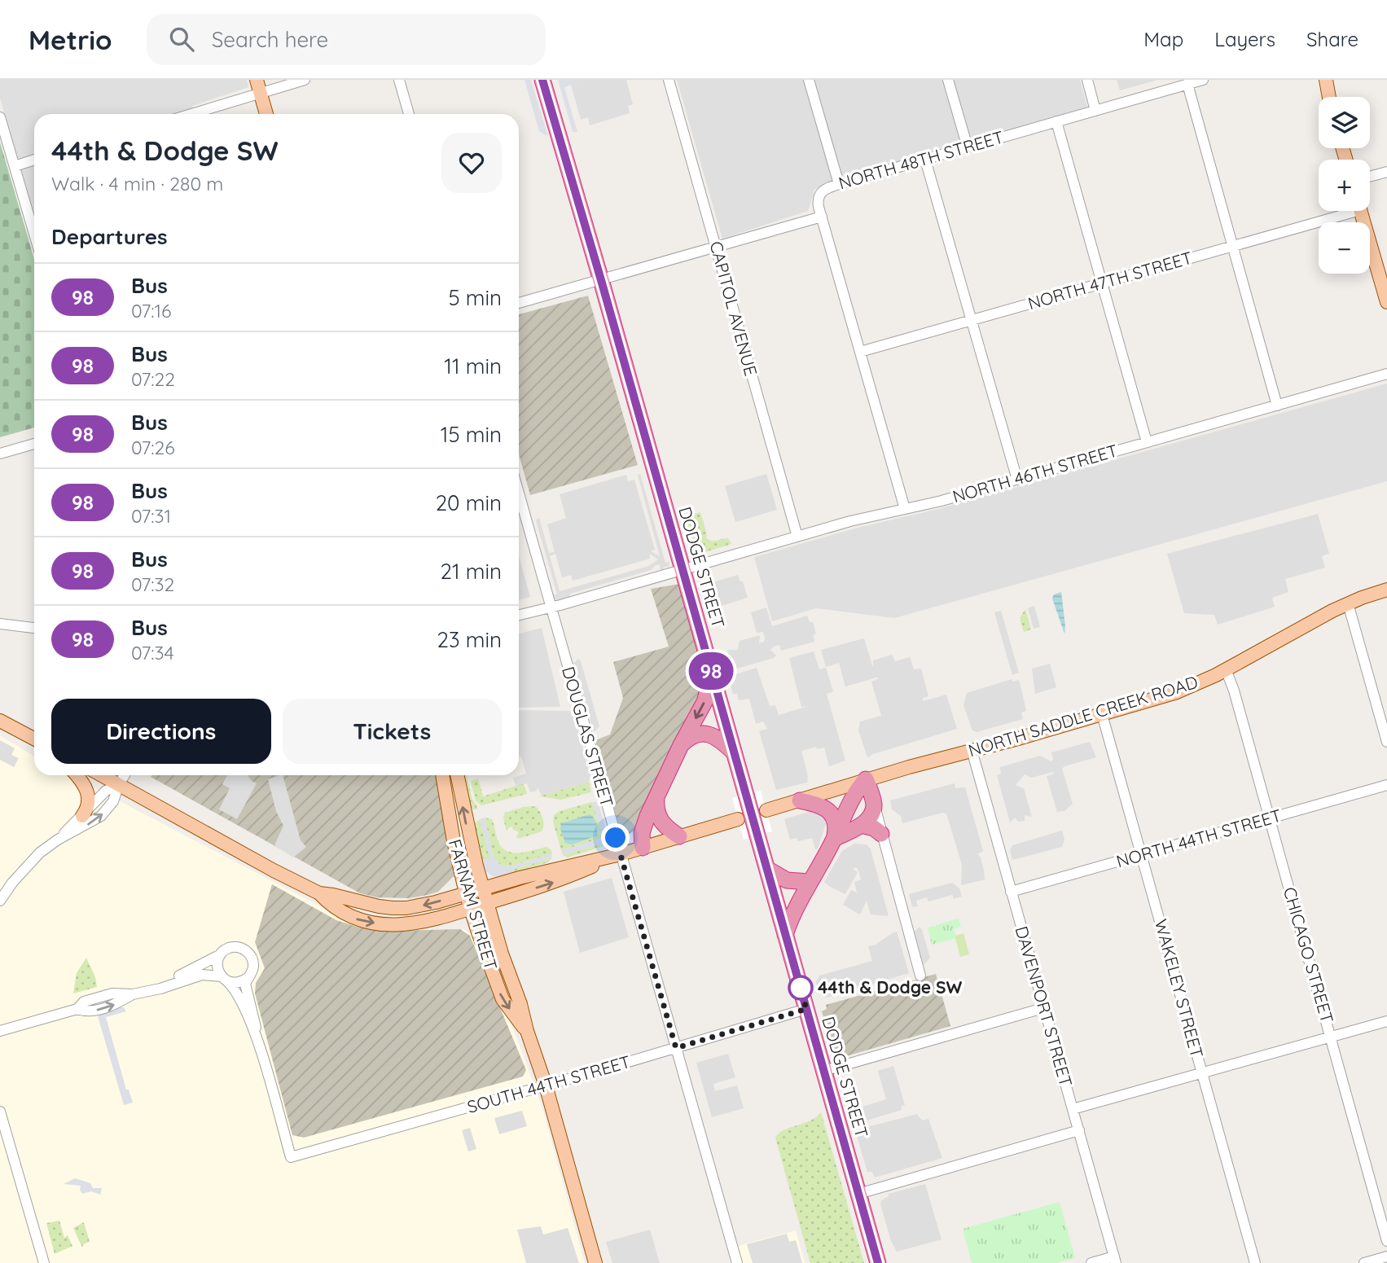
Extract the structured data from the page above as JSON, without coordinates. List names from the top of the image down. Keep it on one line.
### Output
{"streets":{"highway":["DODGE STREET"],"main road":["NORTH SADDLE CREEK ROAD","FARNAM STREET"],"street":["NORTH 48TH STREET","NORTH 47TH STREET","CAPITOL AVENUE","NORTH 46TH STREET","DOUGLAS STREET","NORTH 44TH STREET","CHICAGO STREET","WAKELEY STREET","DAVENPORT STREET","SOUTH 44TH STREET"]},"crossings":[["CAPITOL AVENUE","NORTH 46TH STREET"],["NORTH 46TH STREET","DODGE STREET"],["NORTH 46TH STREET","DOUGLAS STREET"],["DODGE STREET","SOUTH 44TH STREET"],["NORTH SADDLE CREEK ROAD","CHICAGO STREET"],["NORTH SADDLE CREEK ROAD","WAKELEY STREET"],["NORTH SADDLE CREEK ROAD","DAVENPORT STREET"],["DOUGLAS STREET","SOUTH 44TH STREET"],["NORTH 44TH STREET","CHICAGO STREET"],["NORTH 44TH STREET","WAKELEY STREET"],["NORTH 44TH STREET","DAVENPORT STREET"],["FARNAM STREET","SOUTH 44TH STREET"]],"places":["44th & Dodge SW"],"lines":["bus line 98"],"page":{"header":"Metrio","search":"Search here","nav":["Map","Layers","Share"],"on_map":"98","map_buttons":["+","−"],"heading":[["44th & Dodge SW","Walk · 4 min · 280 m"],"Departures"],"list":[{"mark":"98","name":"Bus","note":"07:16","value":"5 min"},{"mark":"98","name":"Bus","note":"07:22","value":"11 min"},{"mark":"98","name":"Bus","note":"07:26","value":"15 min"},{"mark":"98","name":"Bus","note":"07:31","value":"20 min"},{"mark":"98","name":"Bus","note":"07:32","value":"21 min"},{"mark":"98","name":"Bus","note":"07:34","value":"23 min"}],"buttons":["Directions","Tickets"]}}
